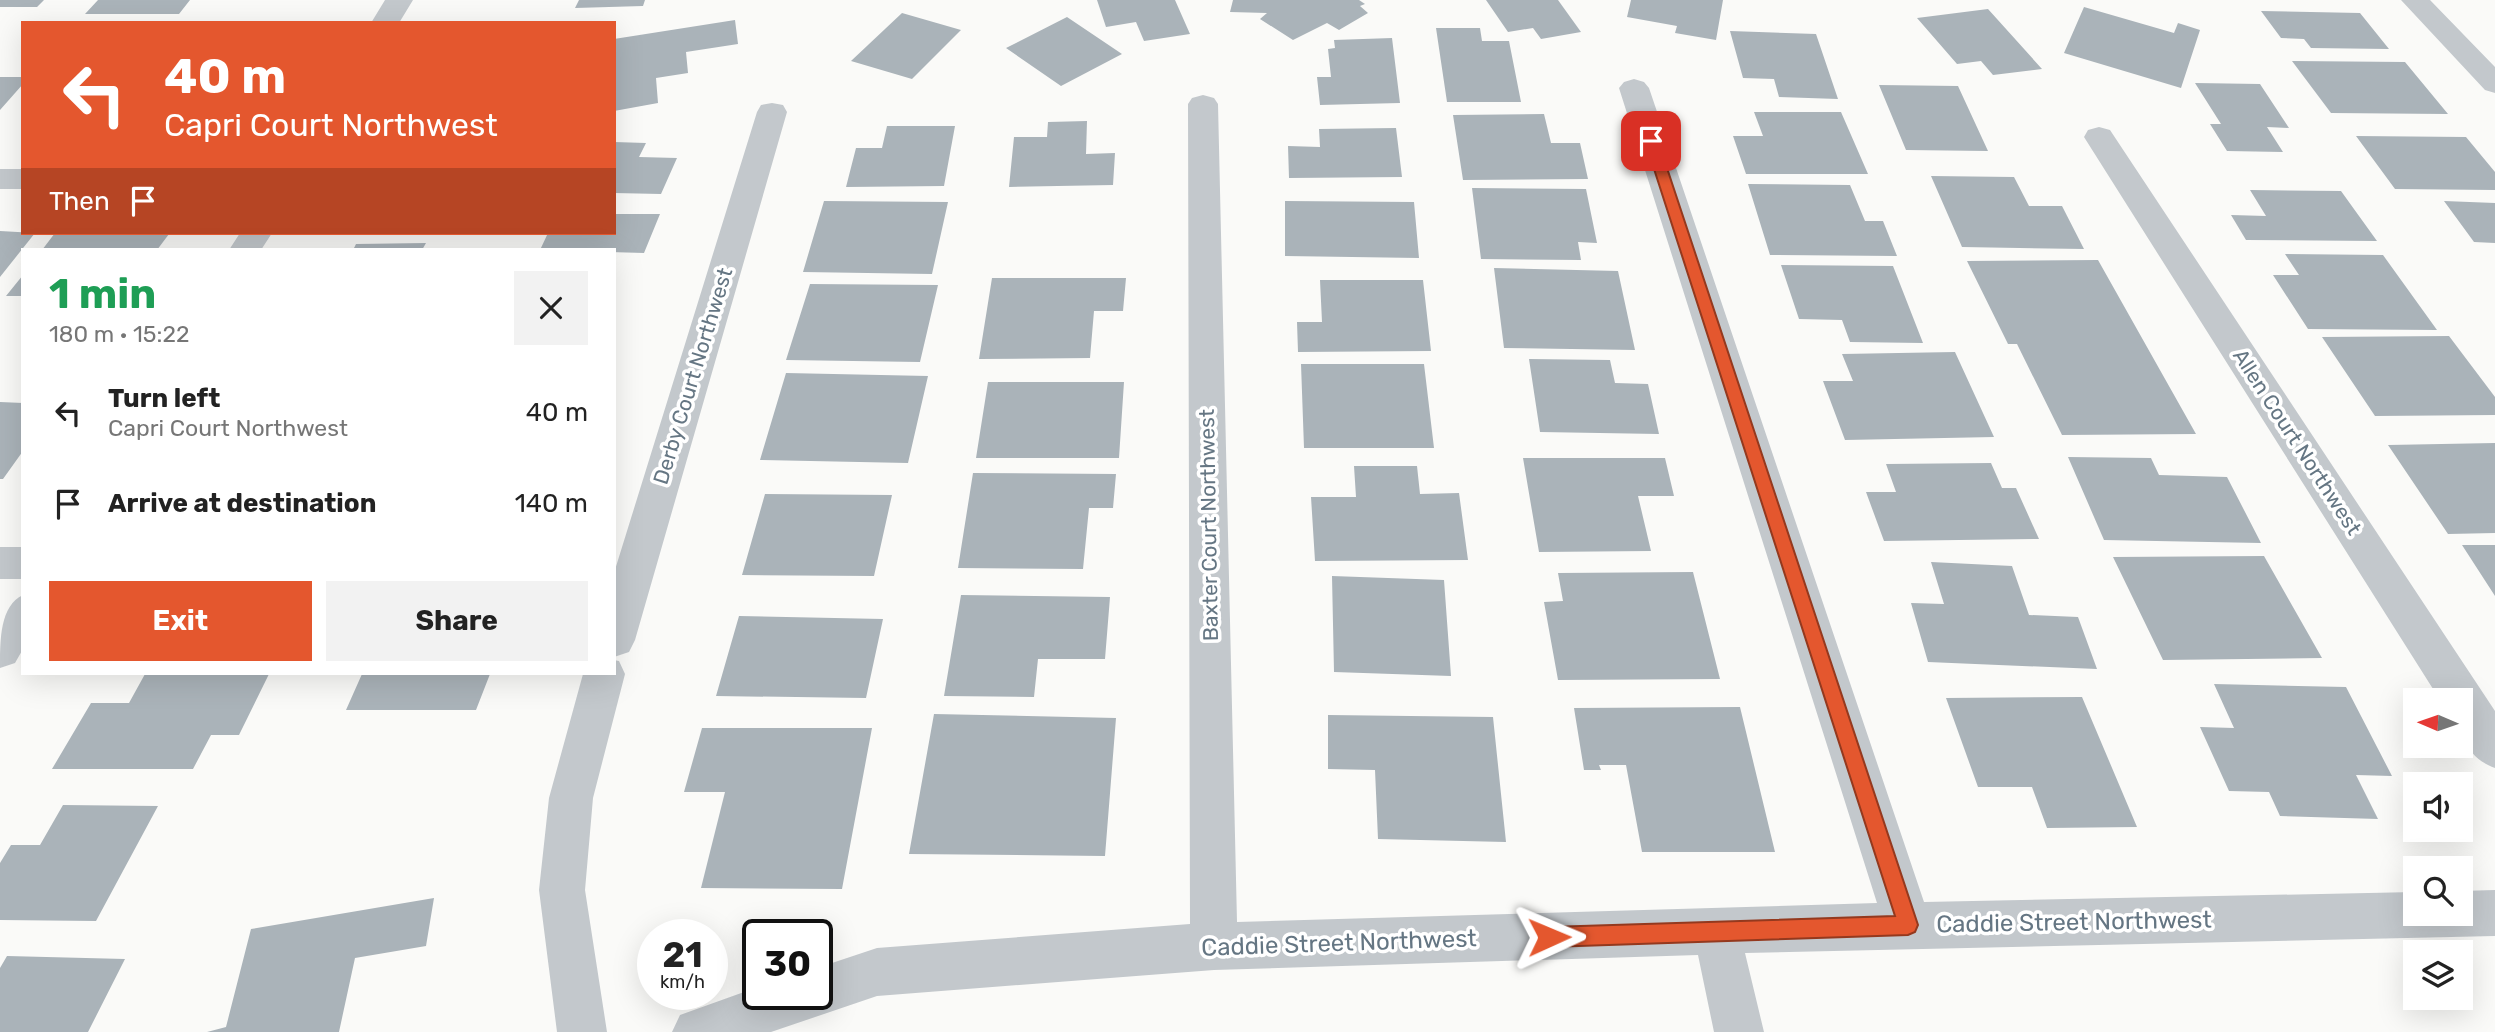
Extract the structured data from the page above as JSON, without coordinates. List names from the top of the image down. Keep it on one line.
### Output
{"streets":{"street":["Derby Court Northwest","Allen Court Northwest","Baxter Court Northwest","Caddie Street Northwest"]},"crossings":[["Baxter Court Northwest","Caddie Street Northwest"]],"north":"left","page":{"turn":["40 m","Capri Court Northwest"],"then":"Then","heading":["1 min","180 m · 15:22"],"list":[{"name":"Turn left","note":"Capri Court Northwest","value":"40 m"},{"name":"Arrive at destination","value":"140 m"}],"buttons":["Exit","Share"],"speed":"21 km/h","limit":"30"}}
